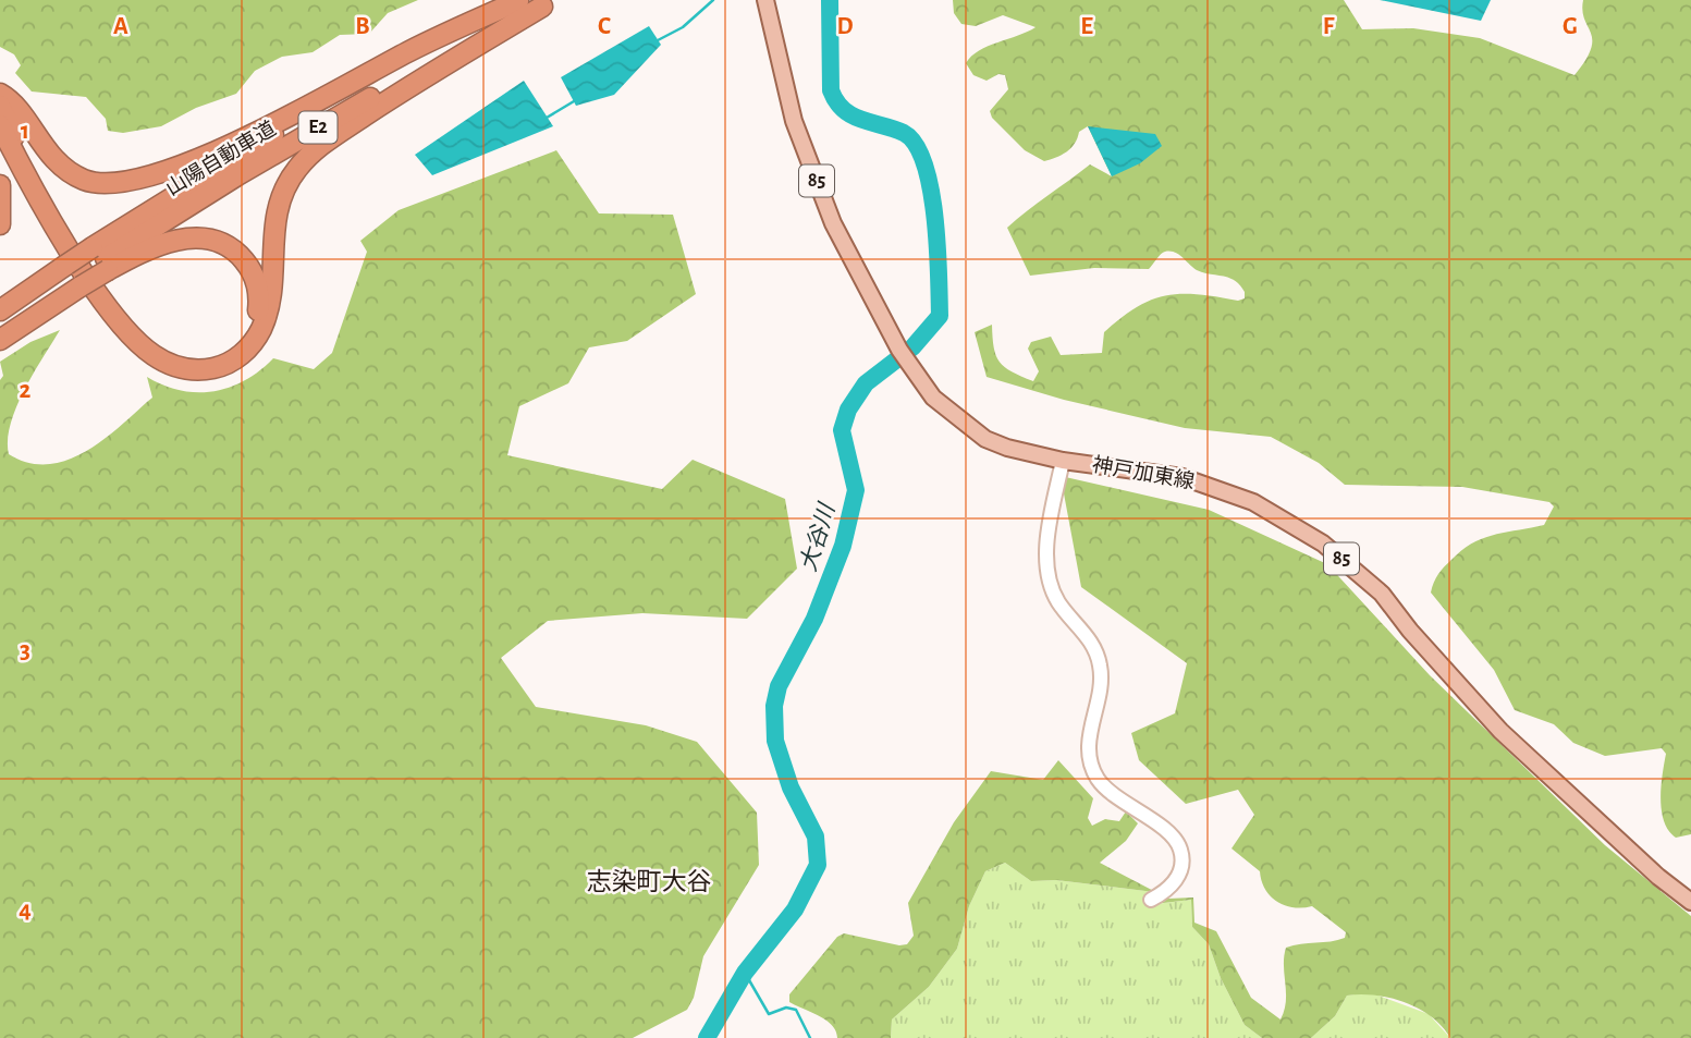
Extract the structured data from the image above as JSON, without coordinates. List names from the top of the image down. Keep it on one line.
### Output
{"streets":{"highway":["E2","山陽自動車道"],"main road":["85","神戸加東線"]},"districts":["志染町大谷"],"water":["大谷川"],"grid":{"columns":["A","B","C","D","E","F","G"],"rows":["1","2","3","4"]}}
